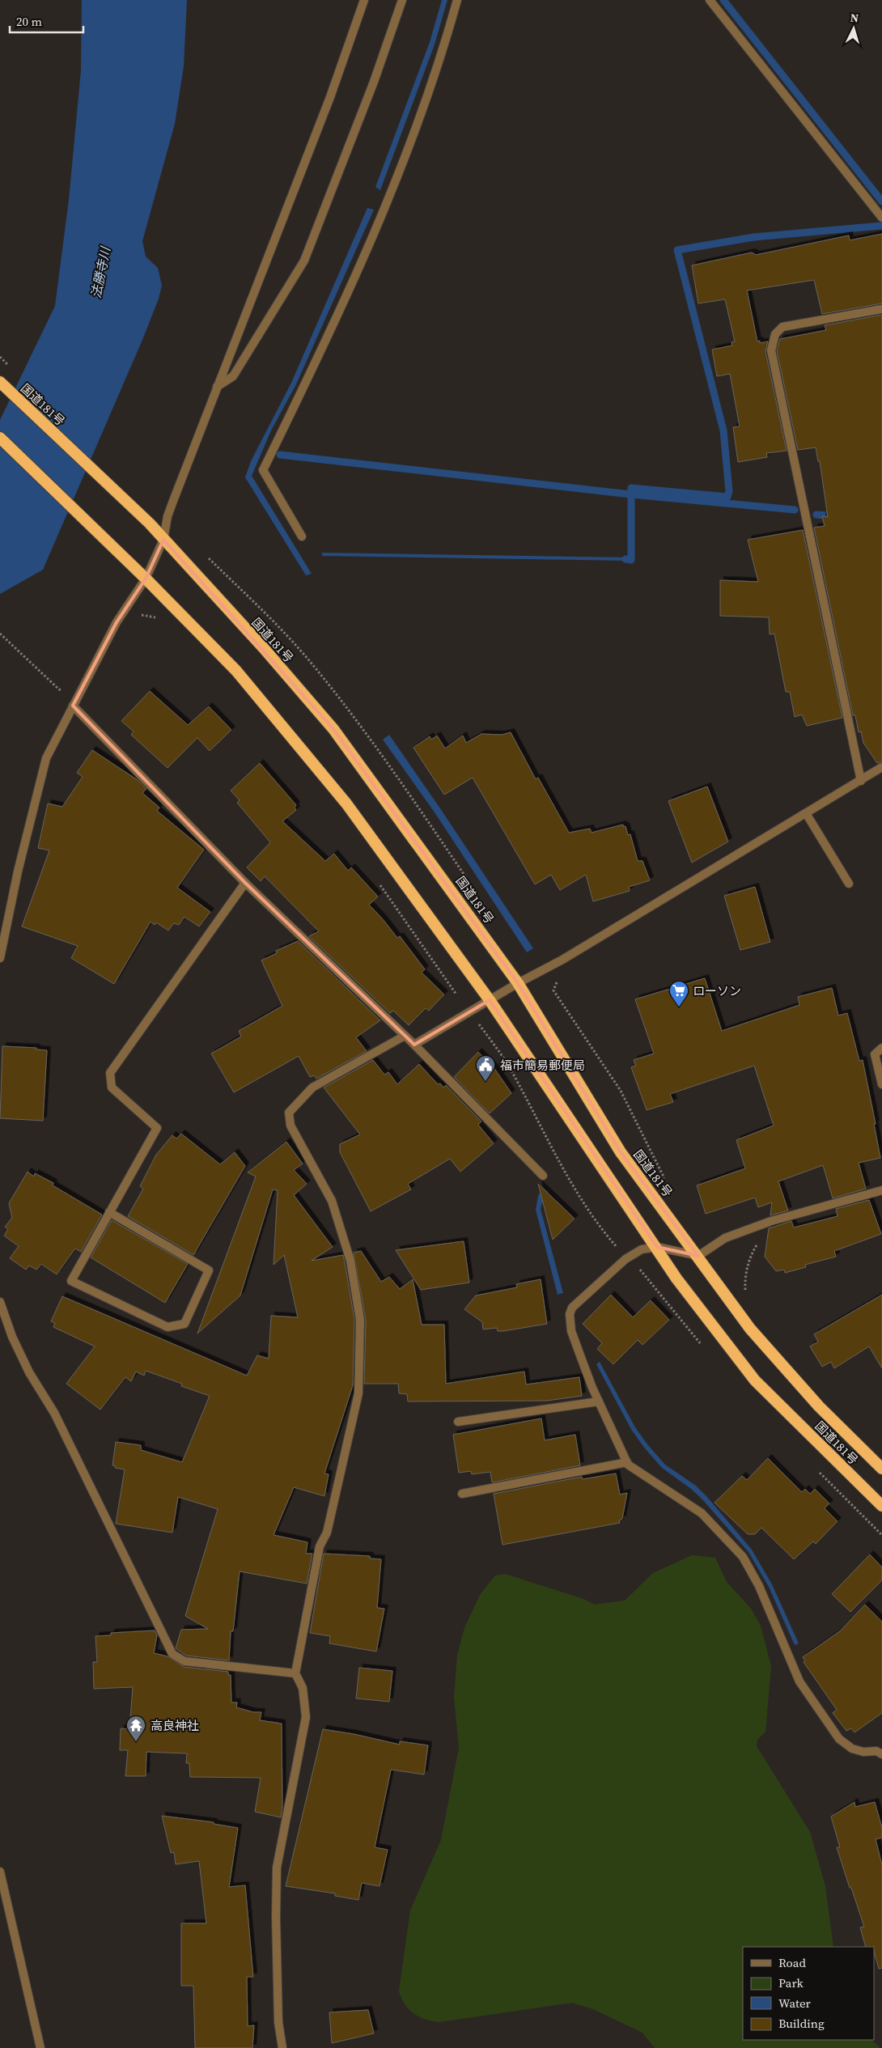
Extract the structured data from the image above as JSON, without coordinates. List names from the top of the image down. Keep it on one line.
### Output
{"streets":{"highway":["国道181号"]},"water":["法勝寺川"],"places":{"supermarket":["ローソン"],"public building":["福市簡易郵便局"],"temple":["高良神社"]},"legend":["Road","Park","Water","Building"],"scale_bar":"20 m","north":"top"}
